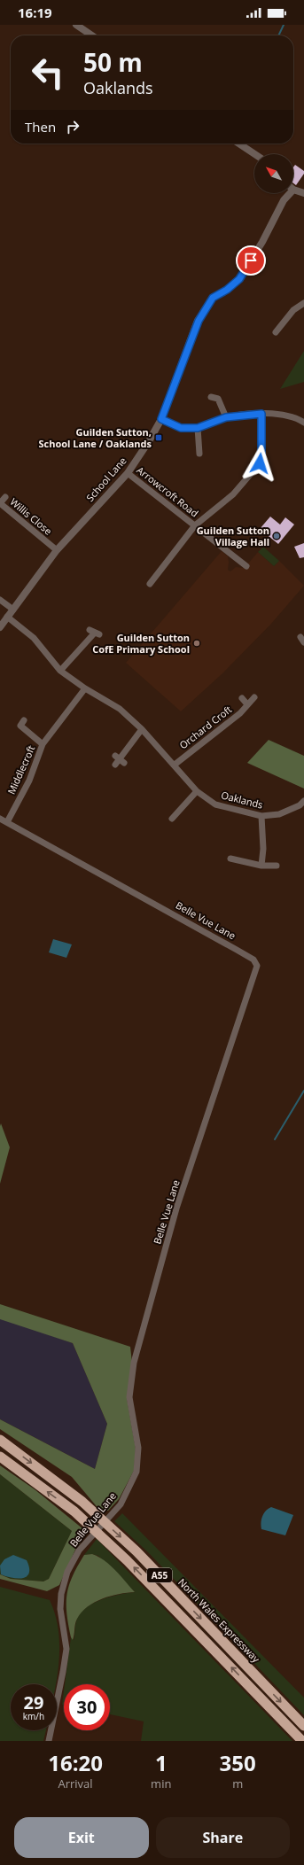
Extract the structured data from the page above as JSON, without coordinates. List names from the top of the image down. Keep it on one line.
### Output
{"streets":{"highway":["A55","North Wales Expressway"],"street":["School Lane","Arrowcroft Road","Willis Close","Orchard Croft","Middlecroft","Oaklands","Belle Vue Lane"]},"crossings":[["School Lane","Arrowcroft Road"],["School Lane","Willis Close"],["School Lane","Oaklands"],["Orchard Croft","Oaklands"],["Middlecroft","Oaklands"],["Middlecroft","Belle Vue Lane"]],"places":{"transit":["Guilden Sutton, School Lane / Oaklands"],"other":["Guilden Sutton Village Hall","Guilden Sutton CofE Primary School"]},"north":"top left","page":{"status":"16:19","turn":["50 m","Oaklands"],"then":"Then","speed":"29 km/h","limit":"30","eta":["16:20","Arrival","1","min","350","m"],"buttons":["Exit","Share"]}}
